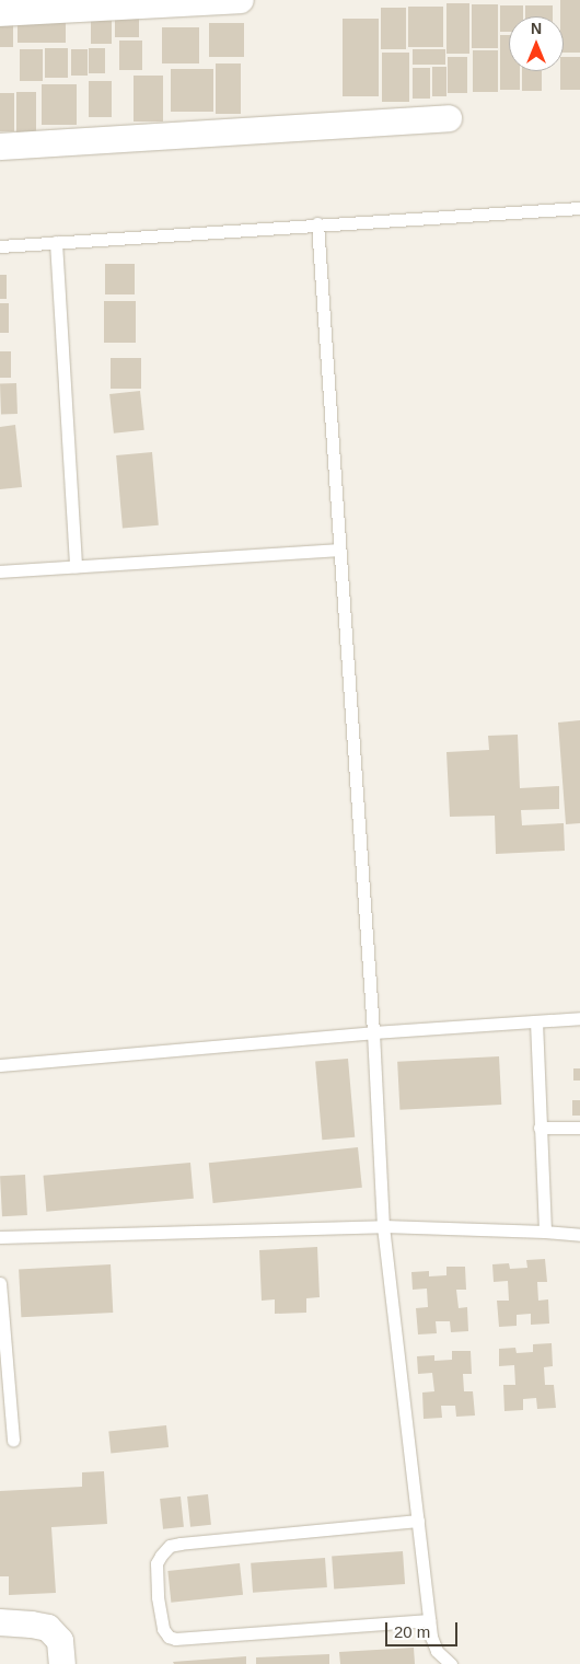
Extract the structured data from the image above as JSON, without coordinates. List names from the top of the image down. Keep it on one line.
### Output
{"scale_bar":"20 m","north":"top"}
